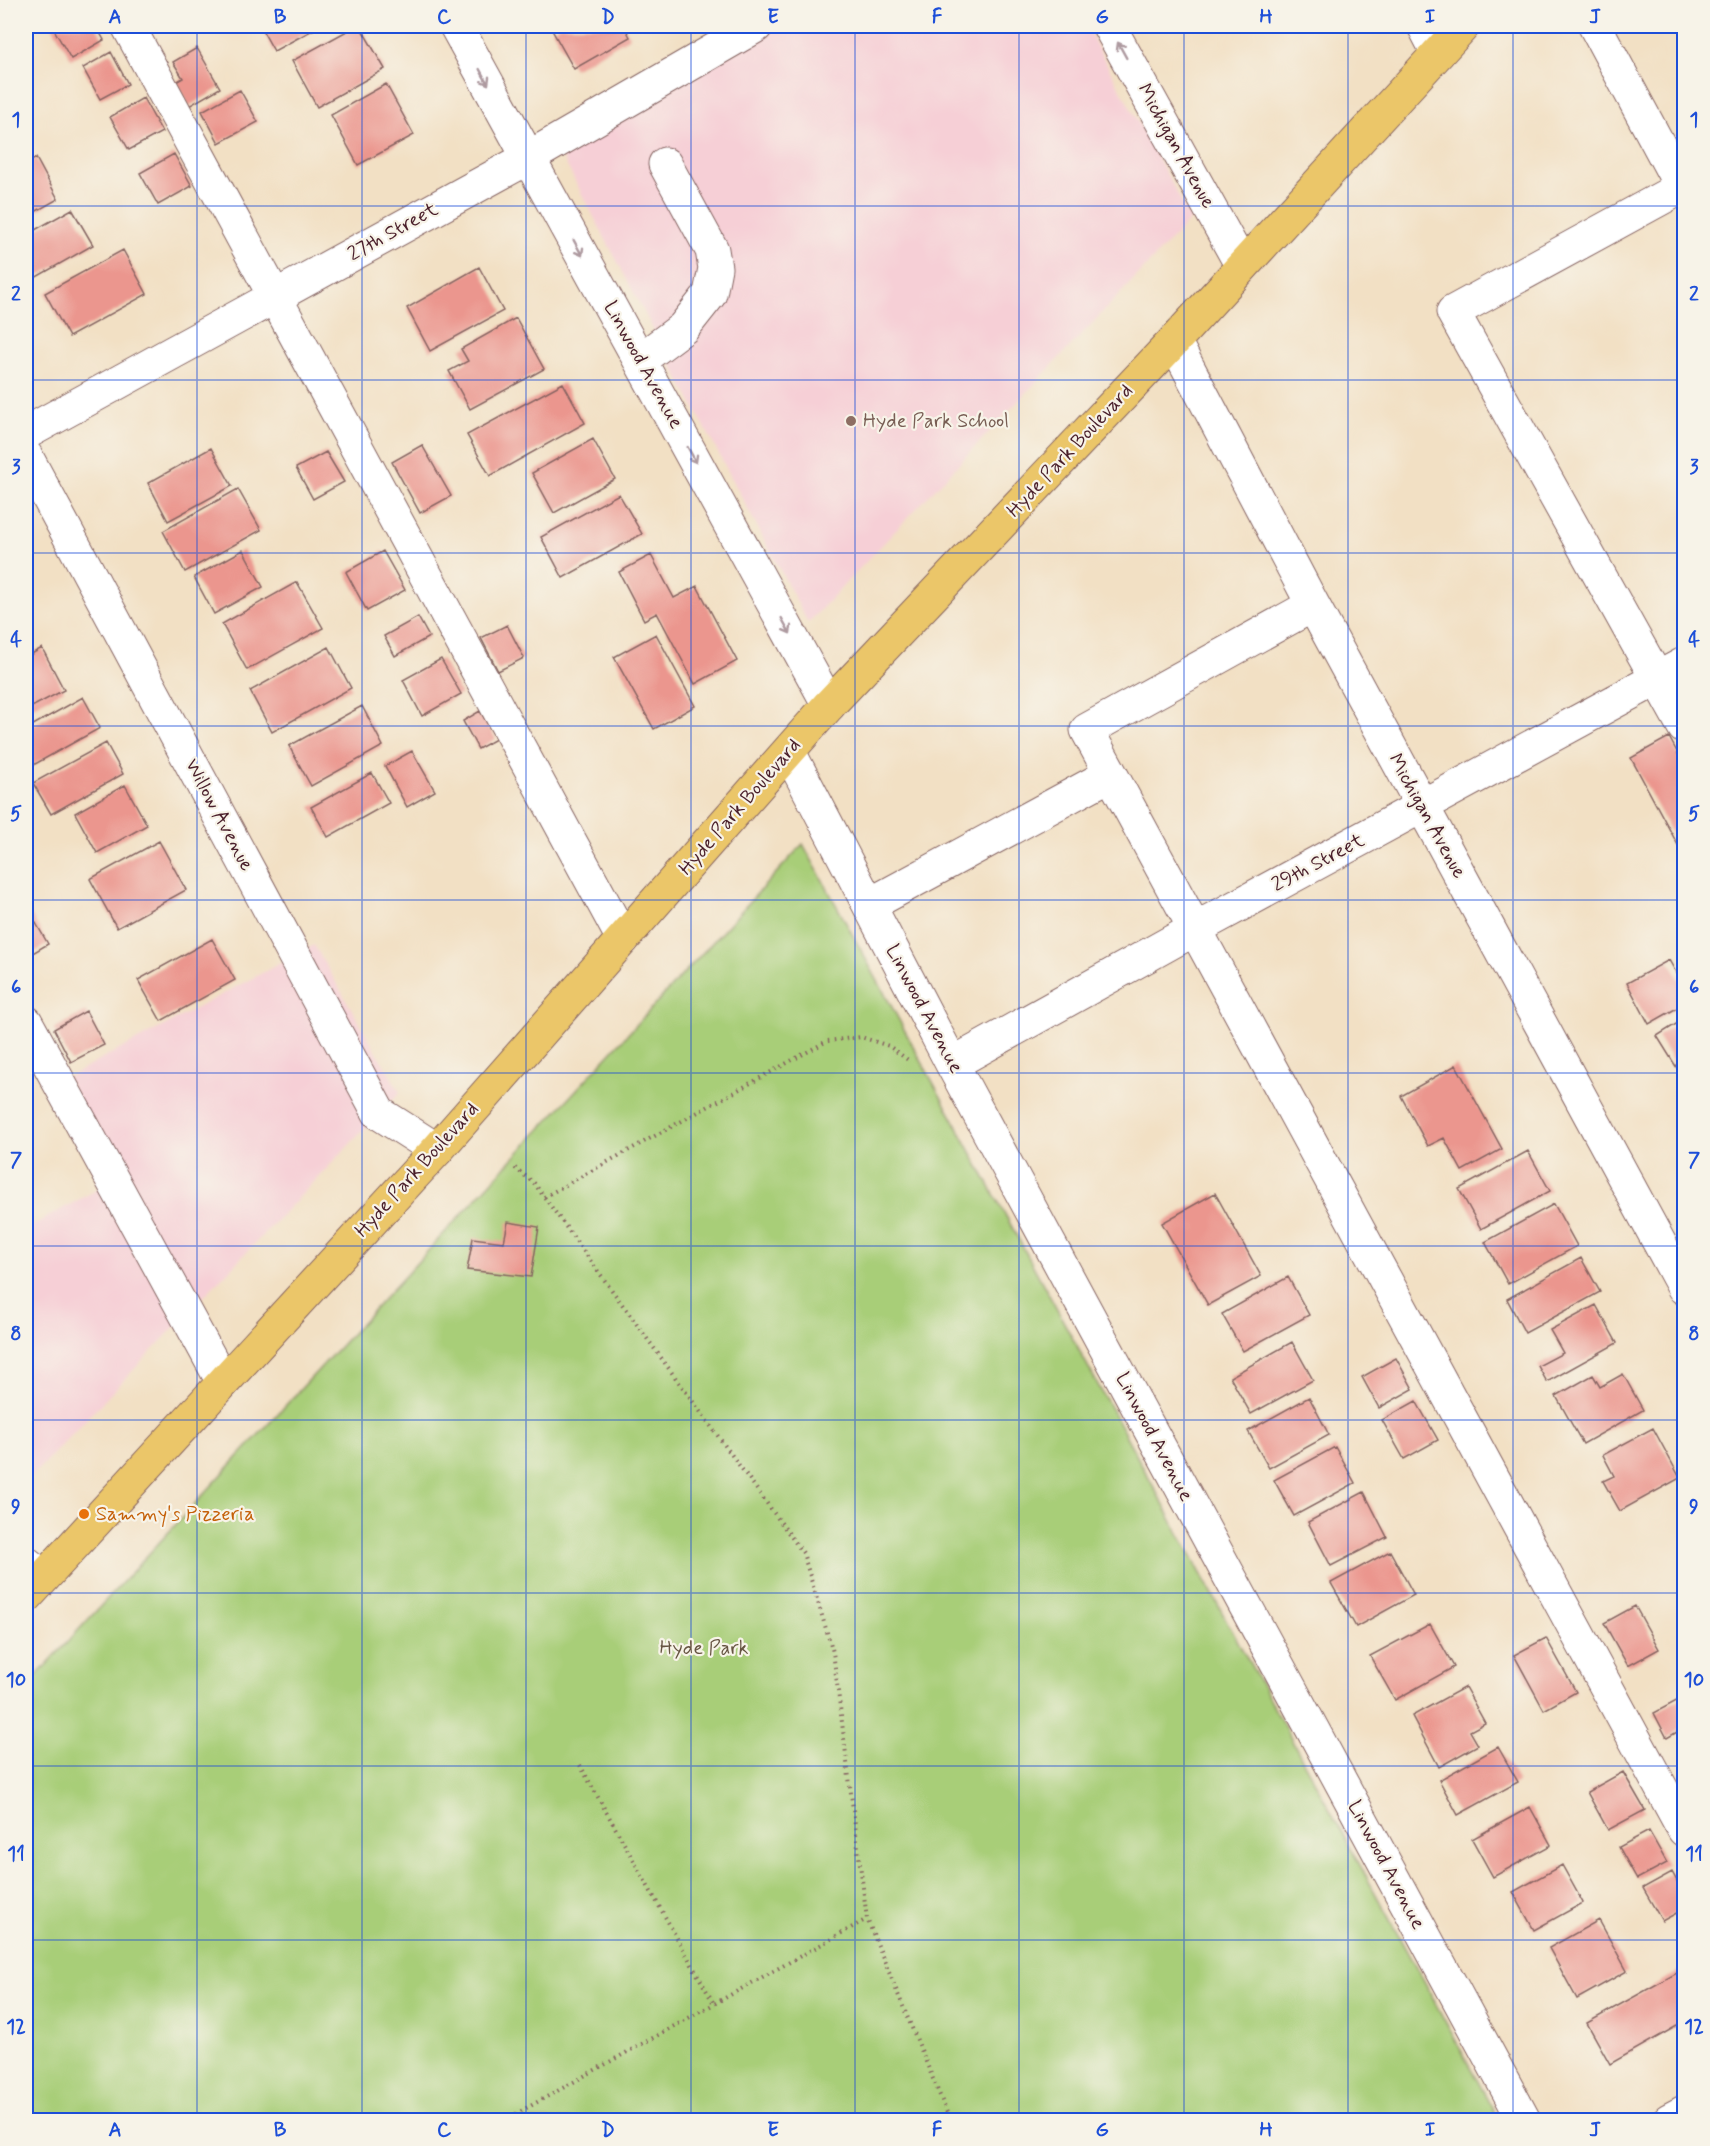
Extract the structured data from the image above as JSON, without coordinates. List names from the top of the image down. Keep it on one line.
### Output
{"streets":{"main road":["Hyde Park Boulevard"],"street":["Michigan Avenue","27th Street","Linwood Avenue","Willow Avenue","29th Street"]},"crossings":[["Michigan Avenue","Hyde Park Boulevard"],["Michigan Avenue","29th Street"],["27th Street","Linwood Avenue"],["Linwood Avenue","Hyde Park Boulevard"],["Linwood Avenue","29th Street"],["Hyde Park Boulevard","Willow Avenue"]],"parks":["Hyde Park"],"places":["Hyde Park School","Sammy's Pizzeria"],"grid":{"columns":["A","B","C","D","E","F","G","H","I","J"],"rows":["1","2","3","4","5","6","7","8","9","10","11","12"]}}
